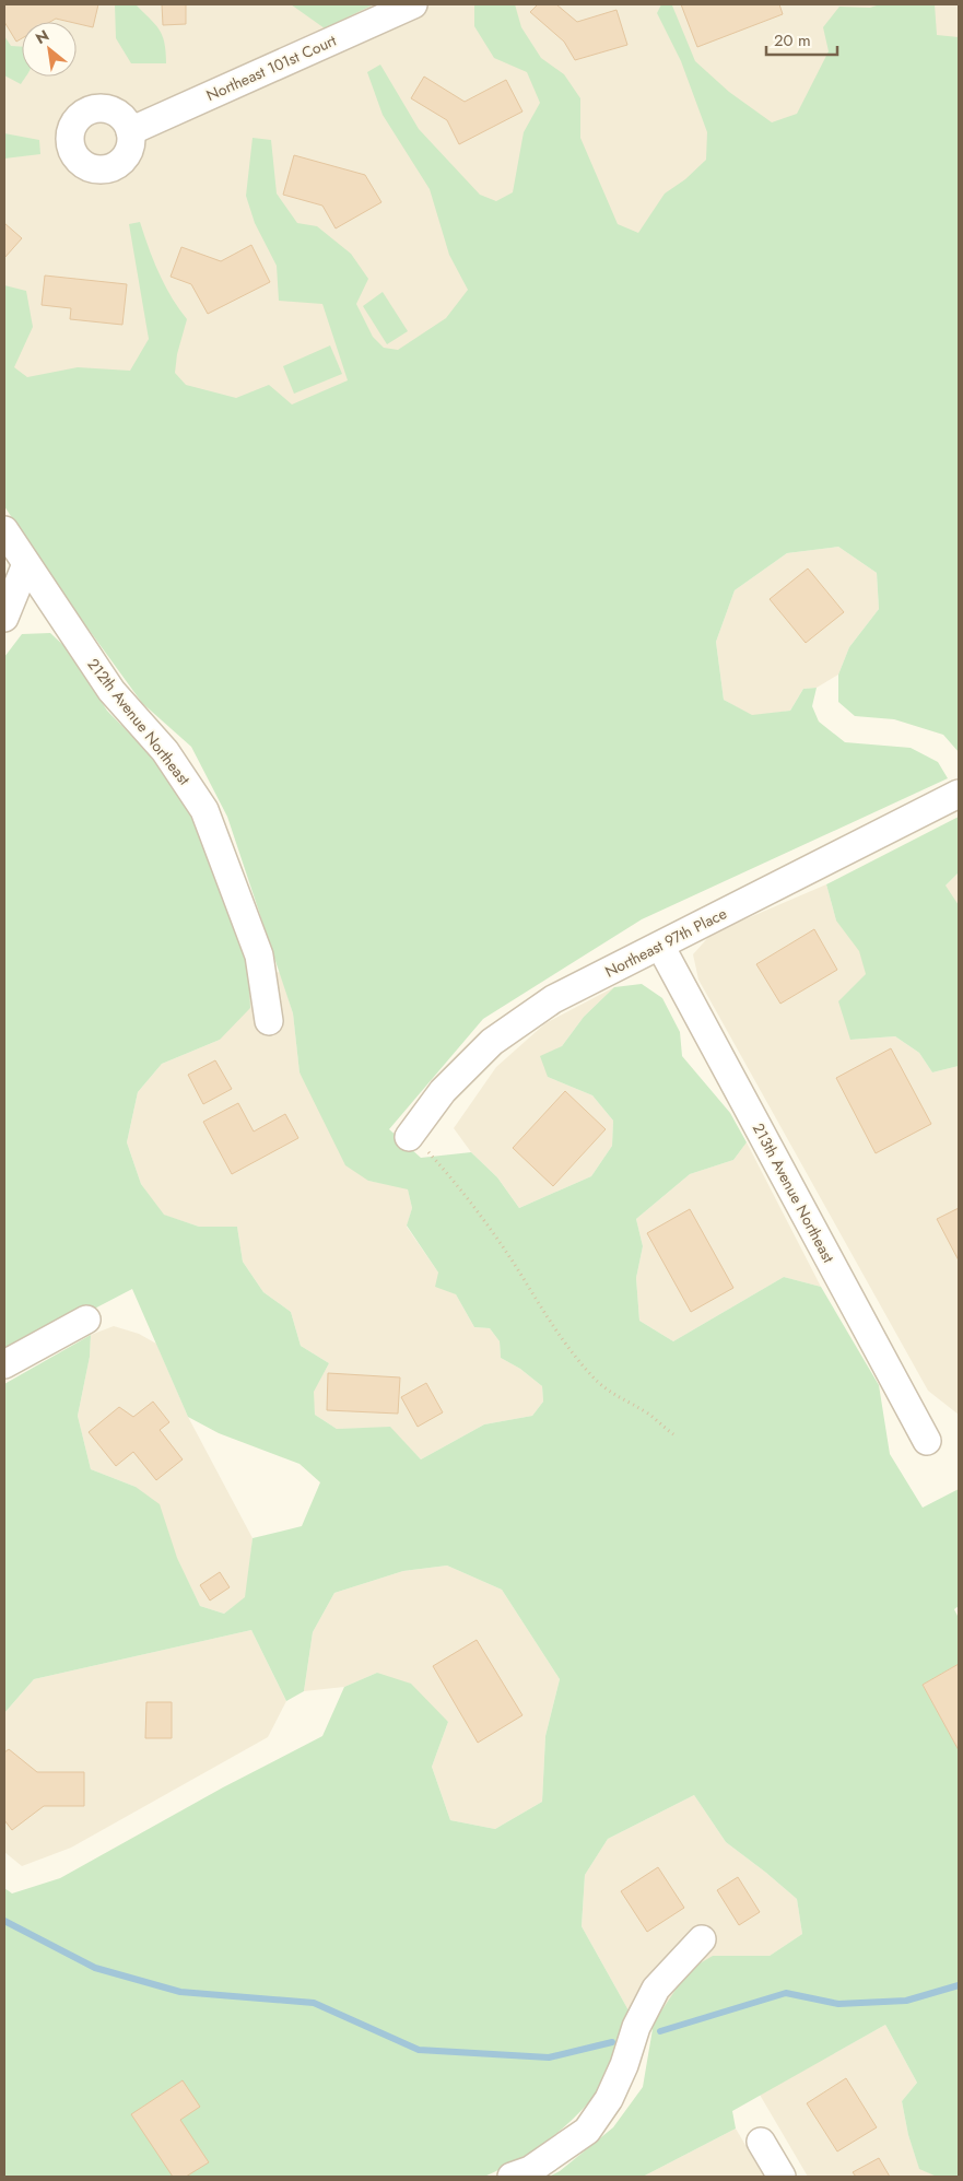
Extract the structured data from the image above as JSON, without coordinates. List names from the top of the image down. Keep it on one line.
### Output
{"streets":{"street":["Northeast 101st Court","212th Avenue Northeast","Northeast 97th Place","213th Avenue Northeast"]},"crossings":[["Northeast 97th Place","213th Avenue Northeast"]],"scale_bar":"20 m","north":"top left"}
